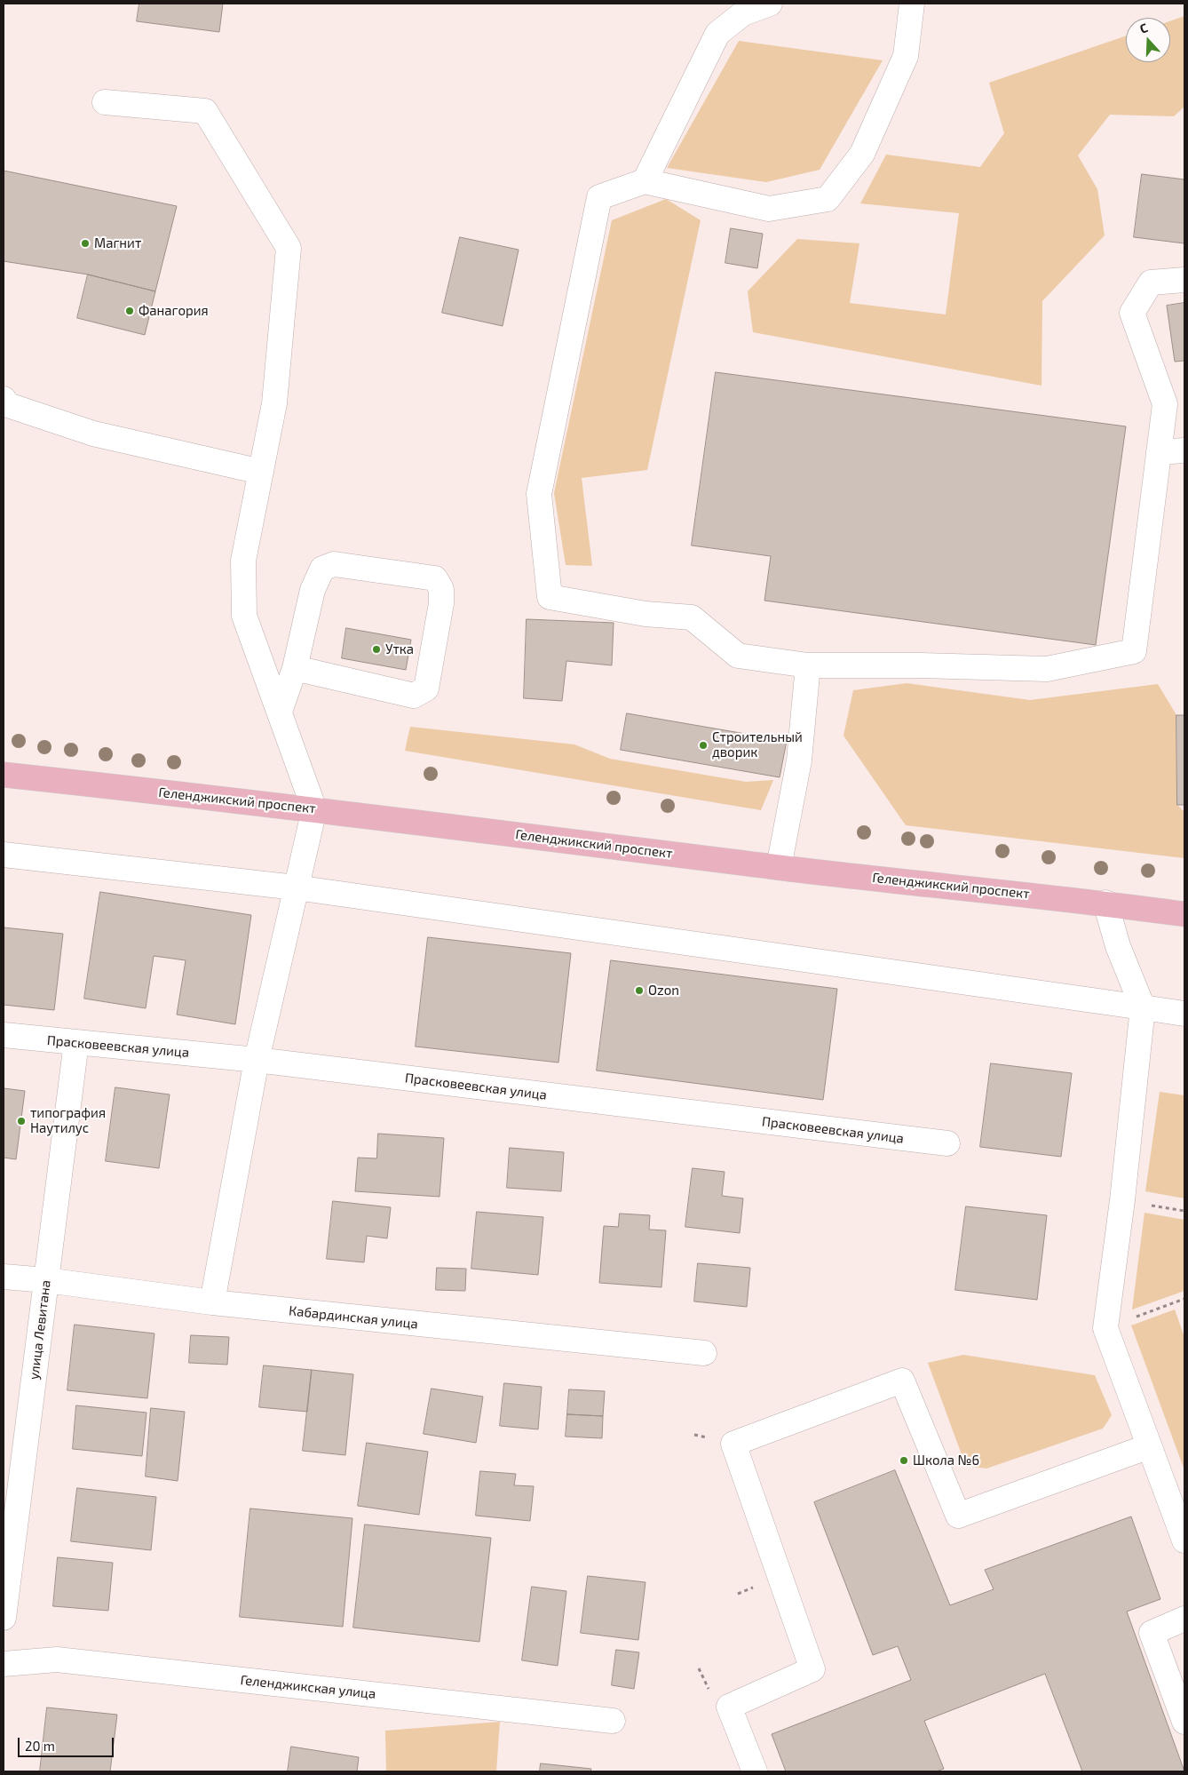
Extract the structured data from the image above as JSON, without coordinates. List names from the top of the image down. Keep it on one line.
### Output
{"streets":{"main road":["Геленджикский проспект"],"street":["Прасковеевская улица","Кабардинская улица","улица Левитана","Геленджикская улица"]},"crossings":[["Прасковеевская улица","улица Левитана"],["Кабардинская улица","улица Левитана"]],"places":["Магнит","Фанагория","Утка","Строительный дворик","Ozon","типография Наутилус","Школа №6"],"scale_bar":"20 m","north":"top"}
